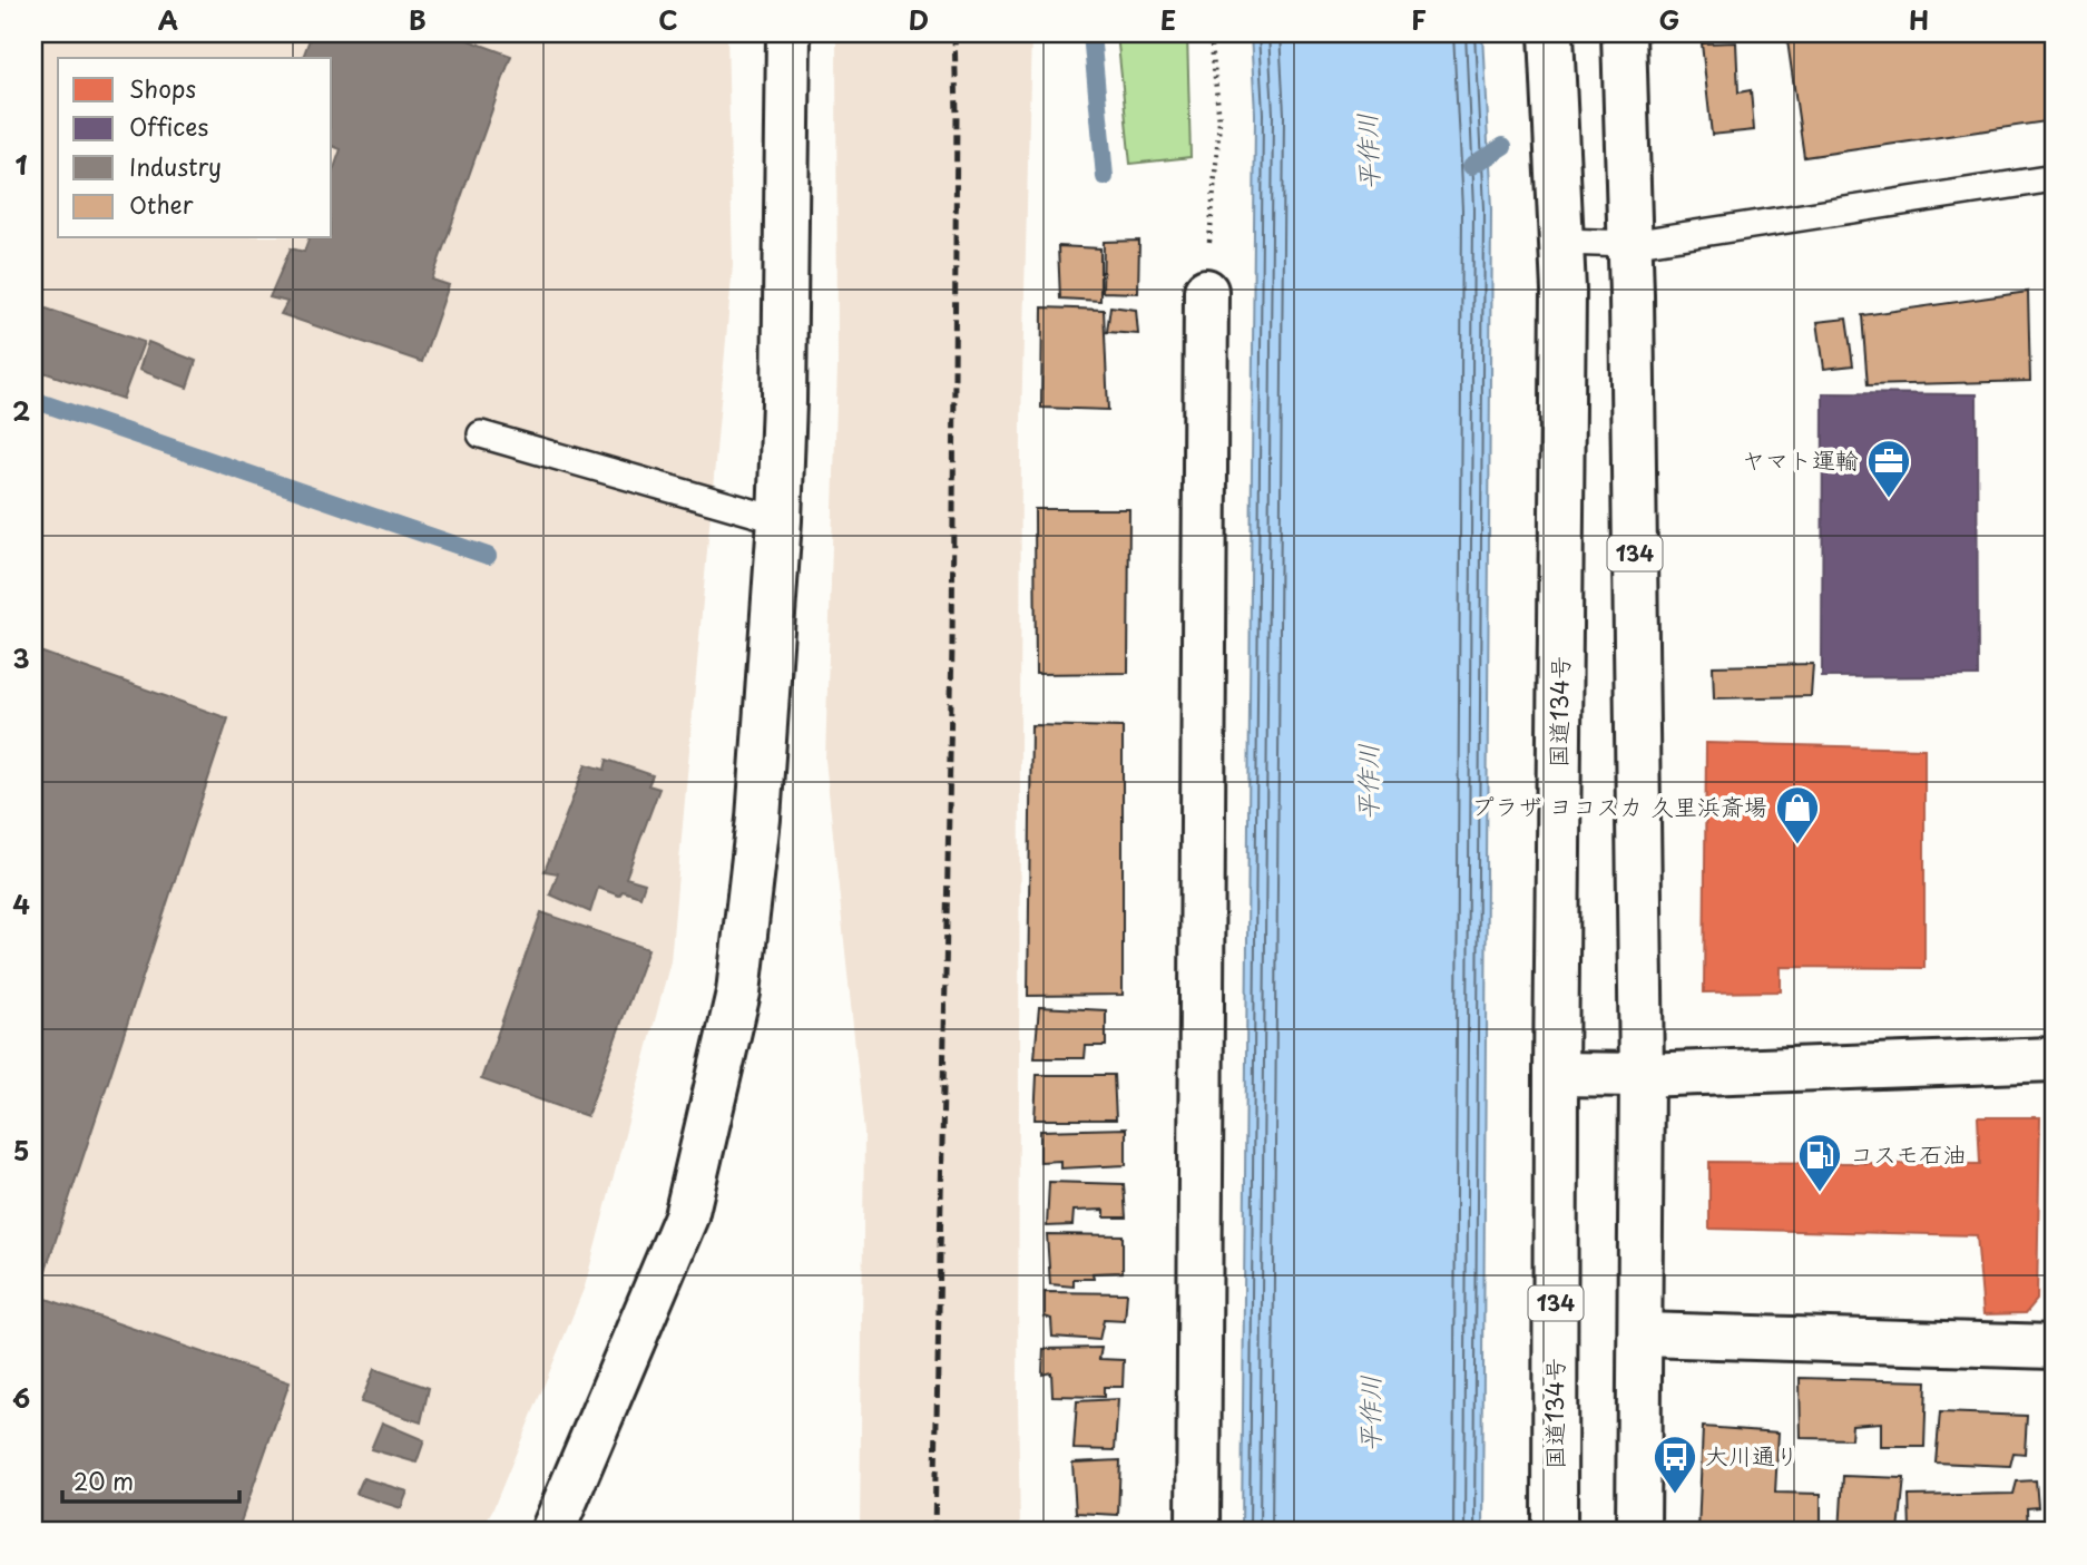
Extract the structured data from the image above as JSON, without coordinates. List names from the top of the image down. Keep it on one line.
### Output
{"streets":{"main road":["134","国道134号"]},"water":["平作川"],"places":{"office":["ヤマト運輸"],"shop":["プラザ ヨコスカ 久里浜斎場"],"fuel station":["コスモ石油"],"bus stop":["大川通り"]},"legend":["Shops","Offices","Industry","Other"],"scale_bar":"20 m","grid":{"columns":["A","B","C","D","E","F","G","H"],"rows":["1","2","3","4","5","6"]}}
